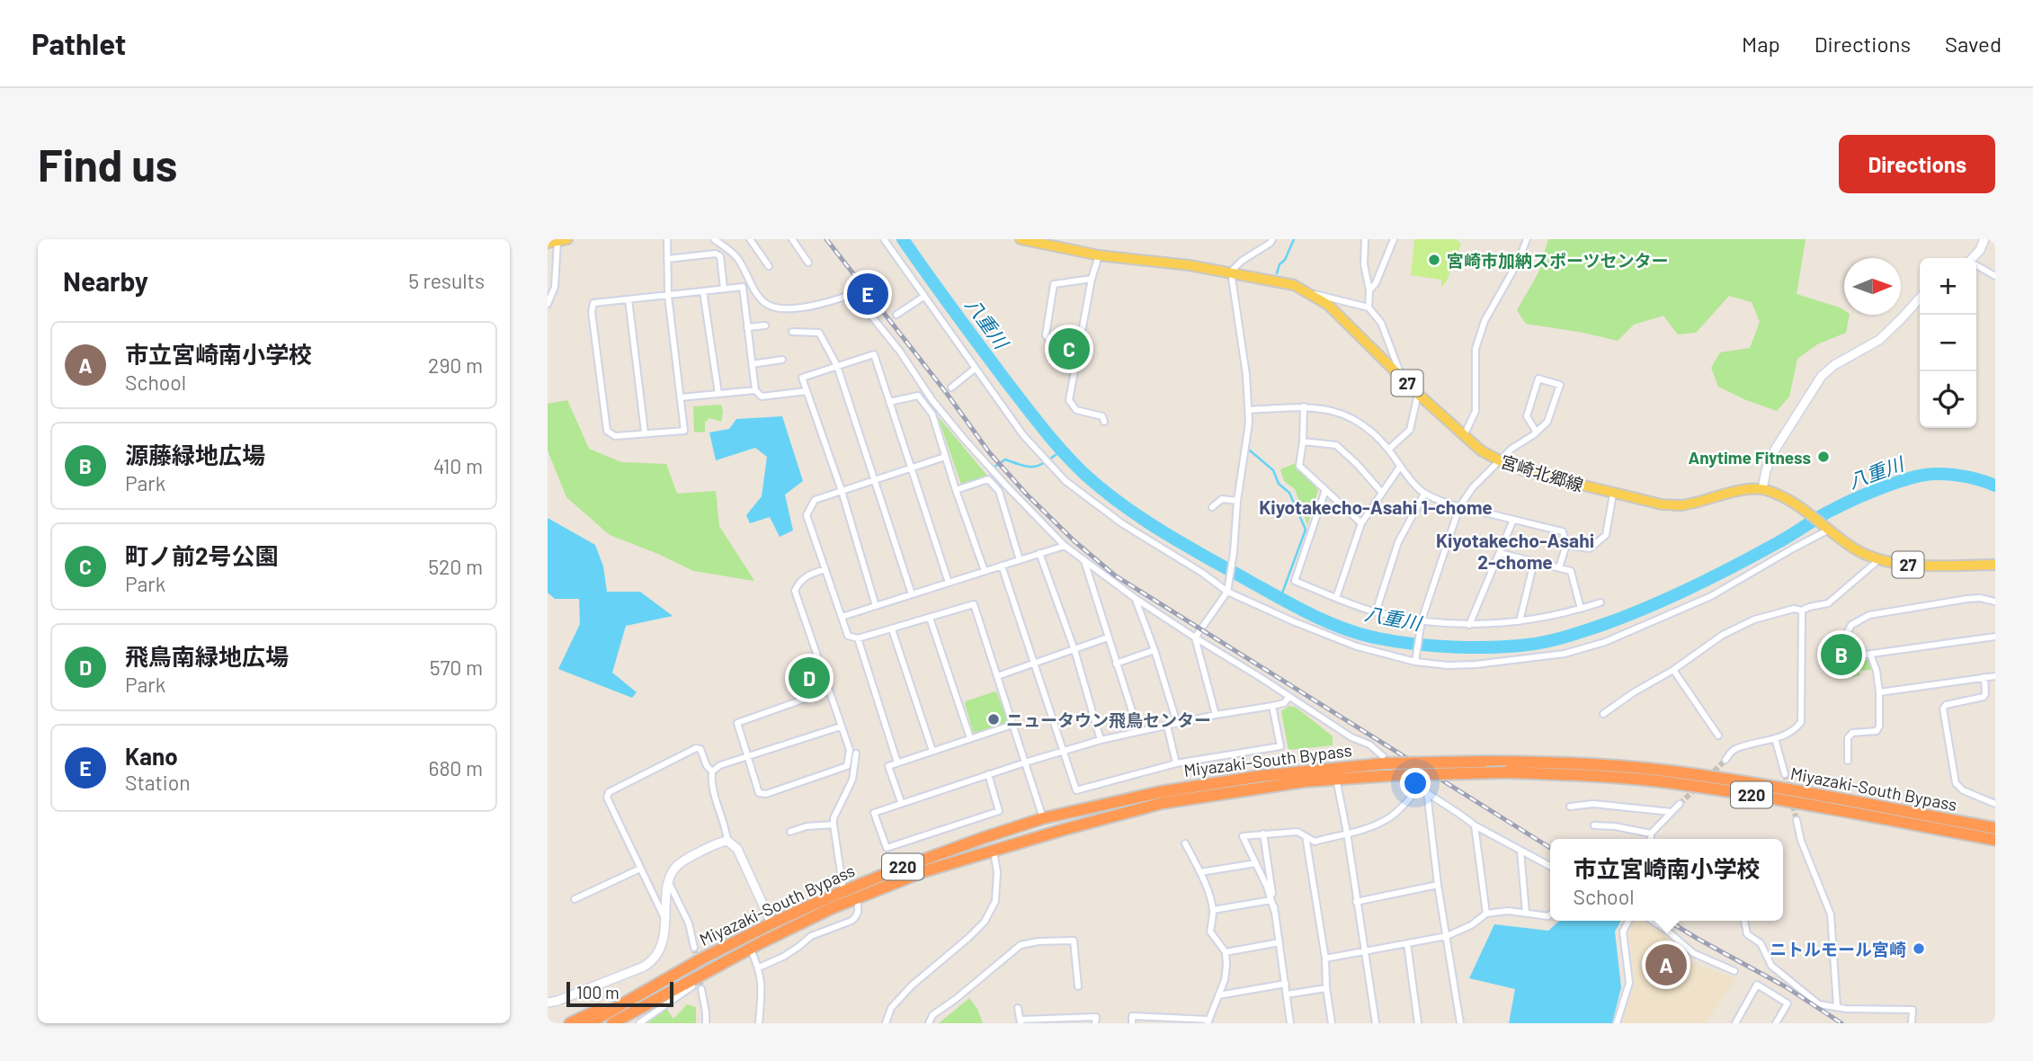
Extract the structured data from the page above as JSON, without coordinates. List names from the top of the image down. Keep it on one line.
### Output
{"streets":{"highway":["Miyazaki-South Bypass","220"],"main road":["27","宮崎北郷線"]},"crossings":[["27","宮崎北郷線"]],"districts":["Kiyotakecho-Asahi 1-chome","Kiyotakecho-Asahi 2-chome"],"water":["八重川"],"places":["宮崎市加納スポーツセンター","Anytime Fitness","ニュータウン飛鳥センター","ニトルモール宮崎"],"scale_bar":"100 m","north":"right","page":{"header":"Pathlet","nav":["Map","Directions","Saved"],"buttons":"Directions","title":"Find us","heading":["Nearby","5 results"],"map_buttons":["+","−"],"pins":["E","C","B","D","A"],"list":[{"mark":"A","name":"市立宮崎南小学校","note":"School","value":"290 m"},{"mark":"B","name":"源藤緑地広場","note":"Park","value":"410 m"},{"mark":"C","name":"町ノ前2号公園","note":"Park","value":"520 m"},{"mark":"D","name":"飛鳥南緑地広場","note":"Park","value":"570 m"},{"mark":"E","name":"Kano","note":"Station","value":"680 m"}],"popup":["市立宮崎南小学校","School"],"scale":"100 m"}}
